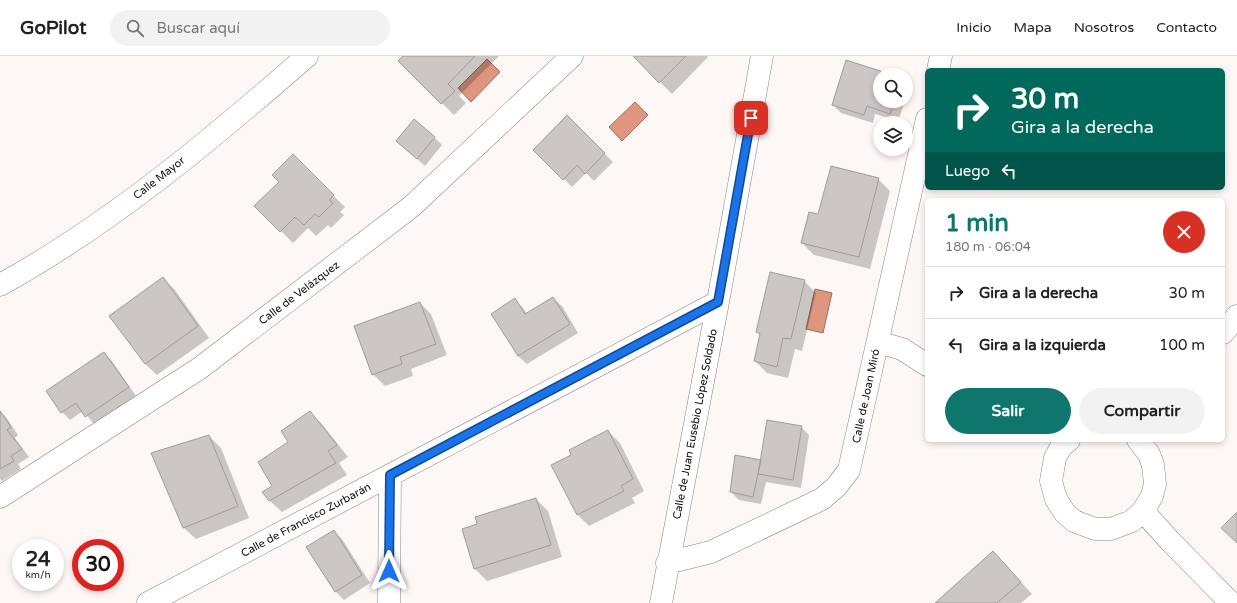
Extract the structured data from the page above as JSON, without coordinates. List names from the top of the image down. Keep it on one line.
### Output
{"streets":{"street":["Calle Mayor","Calle de Velázquez","Calle de Joan Miró","Calle de Juan Eusebio López Soldado","Calle de Francisco Zurbarán"]},"crossings":[["Calle de Joan Miró","Calle de Juan Eusebio López Soldado"],["Calle de Juan Eusebio López Soldado","Calle de Francisco Zurbarán"]],"page":{"header":"GoPilot","search":"Buscar aquí","nav":["Inicio","Mapa","Nosotros","Contacto"],"turn":["30 m","Gira a la derecha"],"then":"Luego","heading":["1 min","180 m · 06:04"],"list":[{"name":"Gira a la derecha","value":"30 m"},{"name":"Gira a la izquierda","value":"100 m"}],"buttons":["Salir","Compartir"],"speed":"24 km/h","limit":"30"}}
